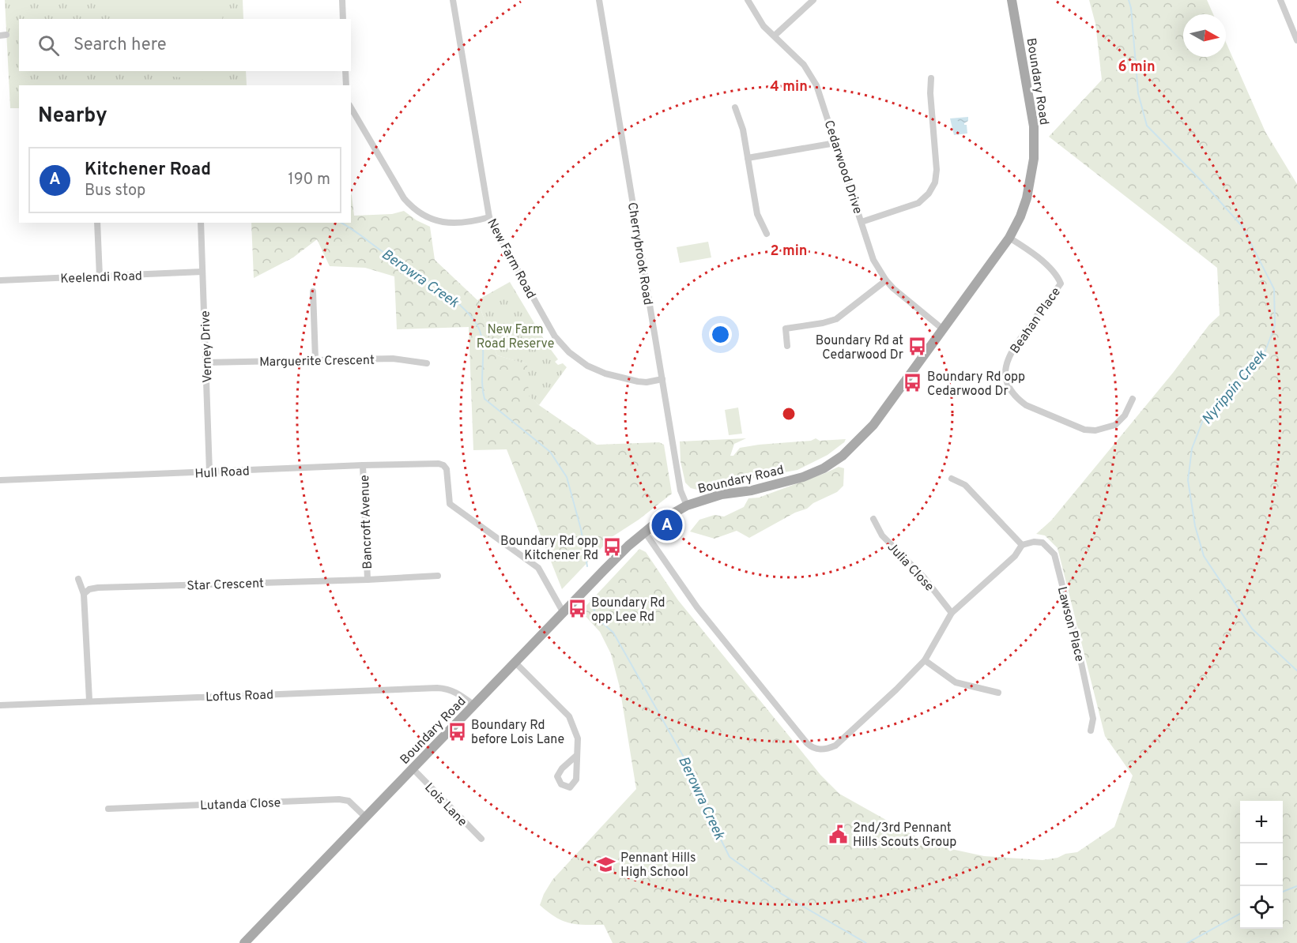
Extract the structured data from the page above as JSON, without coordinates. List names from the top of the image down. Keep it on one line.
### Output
{"streets":{"main road":["Boundary Road"],"street":["Cedarwood Drive","Cherrybrook Road","New Farm Road","Keelendi Road","Beahan Place","Verney Drive","Marguerite Crescent","Hull Road","Bancroft Avenue","Julia Close","Star Crescent","Lawson Place","Loftus Road","Lutanda Close","Lois Lane"]},"crossings":[["Boundary Road","Cedarwood Drive"],["Boundary Road","Cherrybrook Road"],["Boundary Road","Beahan Place"],["Boundary Road","Hull Road"],["Boundary Road","Loftus Road"],["Boundary Road","Lutanda Close"],["Boundary Road","Lois Lane"],["Cherrybrook Road","New Farm Road"],["Keelendi Road","Verney Drive"],["Verney Drive","Marguerite Crescent"],["Verney Drive","Hull Road"],["Hull Road","Bancroft Avenue"],["Bancroft Avenue","Star Crescent"]],"water":["Berowra Creek","Nyrippin Creek"],"parks":["New Farm Road Reserve"],"places":{"bus stop":["Boundary Rd at Cedarwood Dr","Boundary Rd opp Cedarwood Dr","Boundary Rd opp Kitchener Rd","Boundary Rd opp Lee Rd","Boundary Rd before Lois Lane"],"public building":["2nd/3rd Pennant Hills Scouts Group"],"school or university":["Pennant Hills High School"]},"north":"right","page":{"search":"Search here","heading":"Nearby","list":[{"mark":"A","name":"Kitchener Road","note":"Bus stop","value":"190 m"}],"pins":"A","map_buttons":["+","−"]},"rings":["6 min","4 min","2 min"]}
